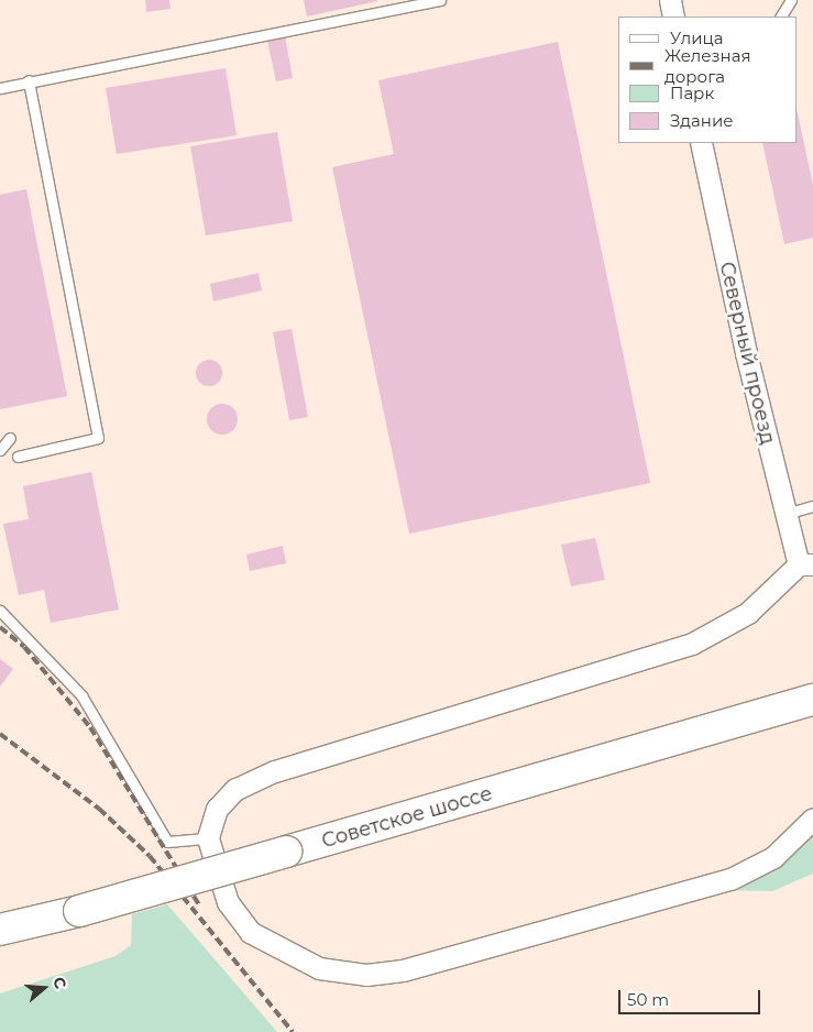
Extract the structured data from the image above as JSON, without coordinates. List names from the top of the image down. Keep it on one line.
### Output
{"streets":{"main road":["Советское шоссе"],"street":["Северный проезд"]},"legend":["Улица","Железная дорога","Парк","Здание"],"scale_bar":"50 m","north":"right"}
